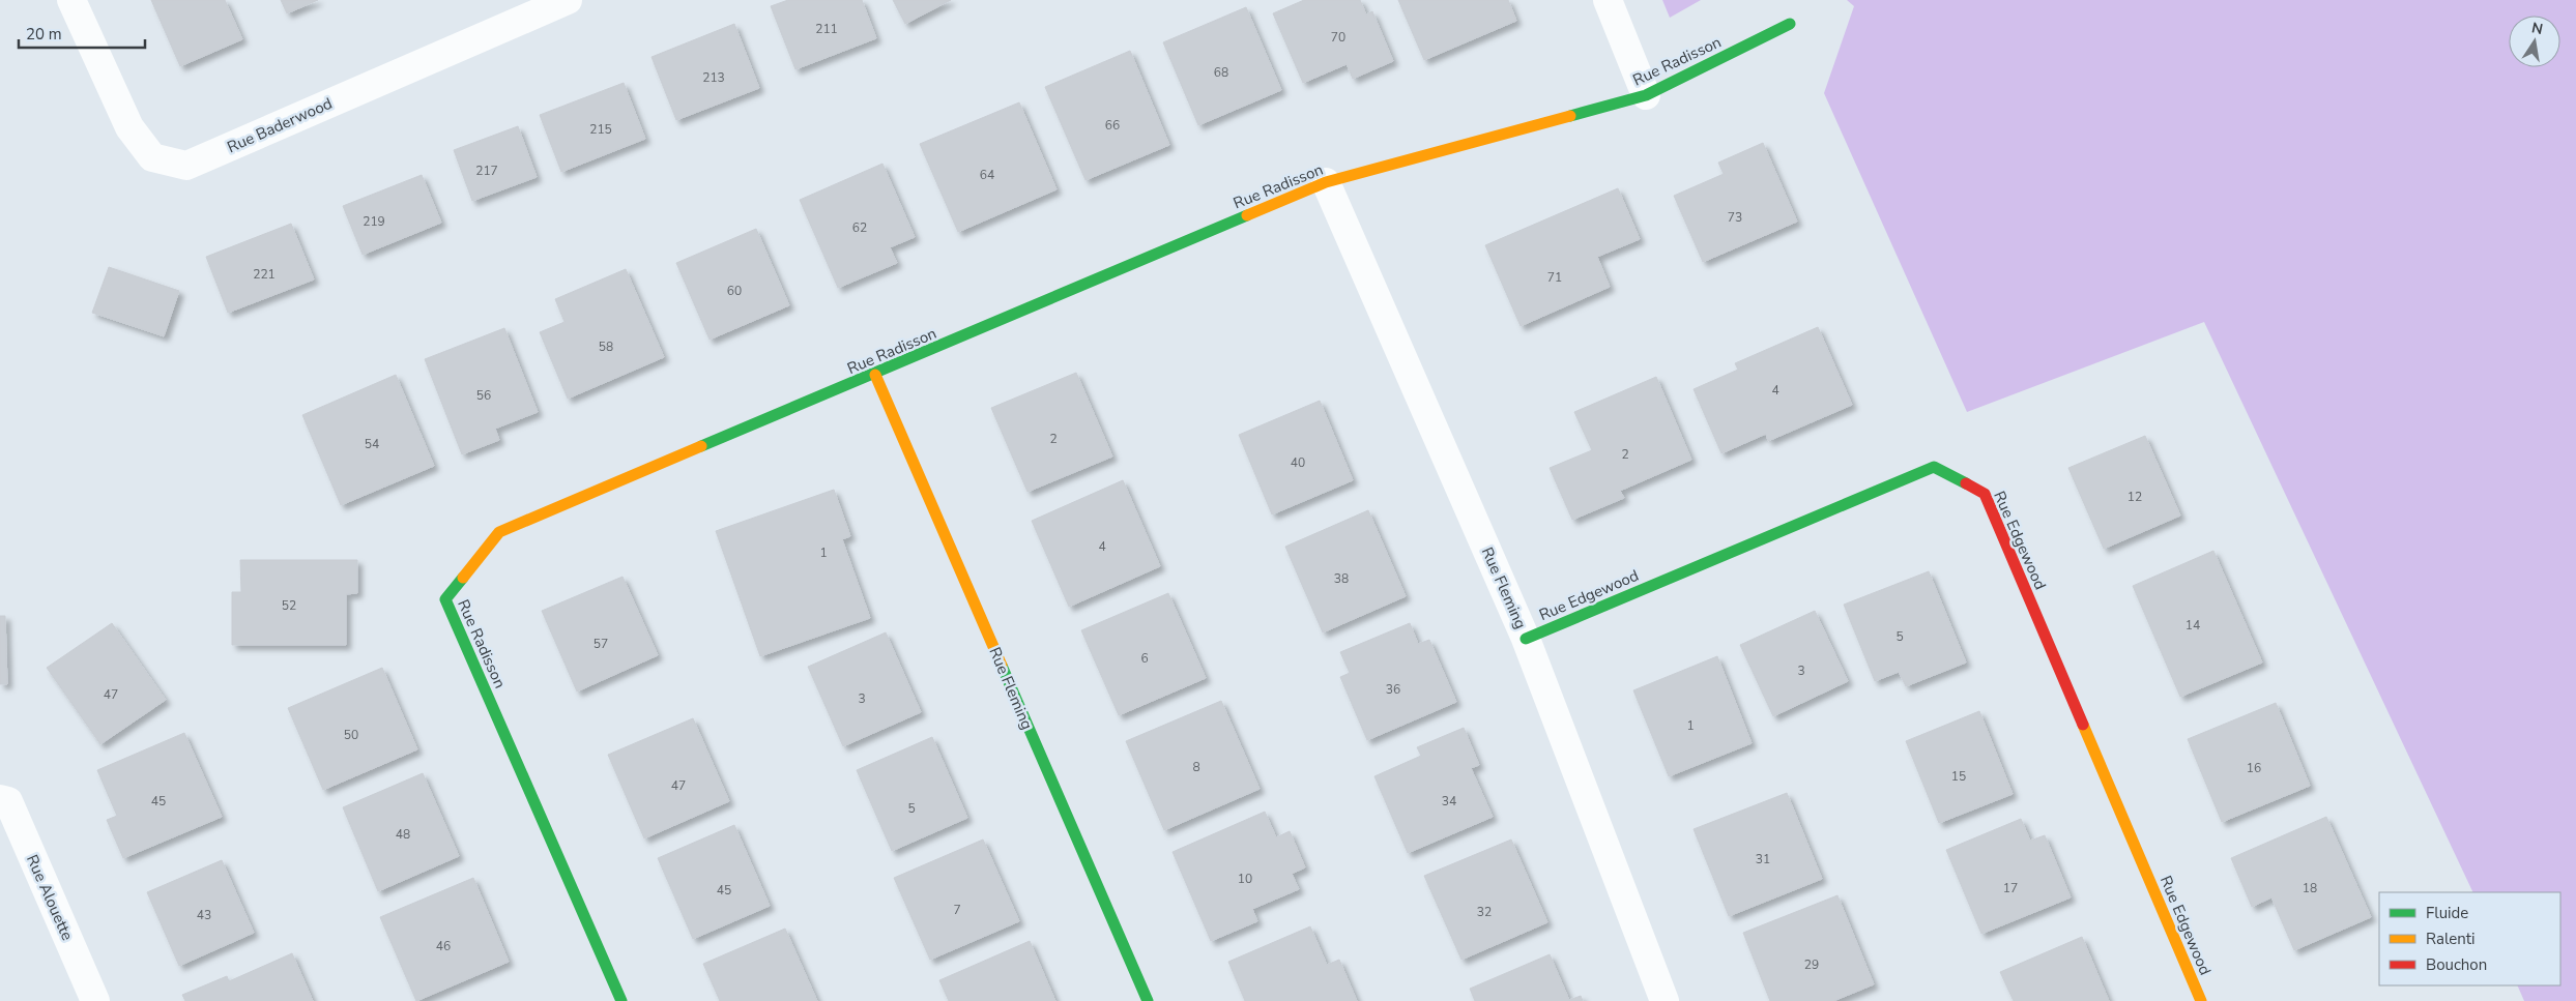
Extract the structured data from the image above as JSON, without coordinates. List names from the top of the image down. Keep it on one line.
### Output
{"streets":{"street":["Rue Radisson","Rue Baderwood","Rue Edgewood","Rue Fleming","Rue Alouette"]},"crossings":[["Rue Radisson","Rue Fleming"],["Rue Edgewood","Rue Fleming"]],"house_numbers":["211","70","68","213","66","215","217","64","73","219","62","221","71","60","58","4","56","2","54","2","40","12","4","1","38","52","14","5","57","6","3","36","47","3","1","50","8","16","15","47","45","34","5","48","31","10","17","18","45","7","32","43","46","29"],"legend":["Fluide","Ralenti","Bouchon"],"scale_bar":"20 m","north":"top"}
